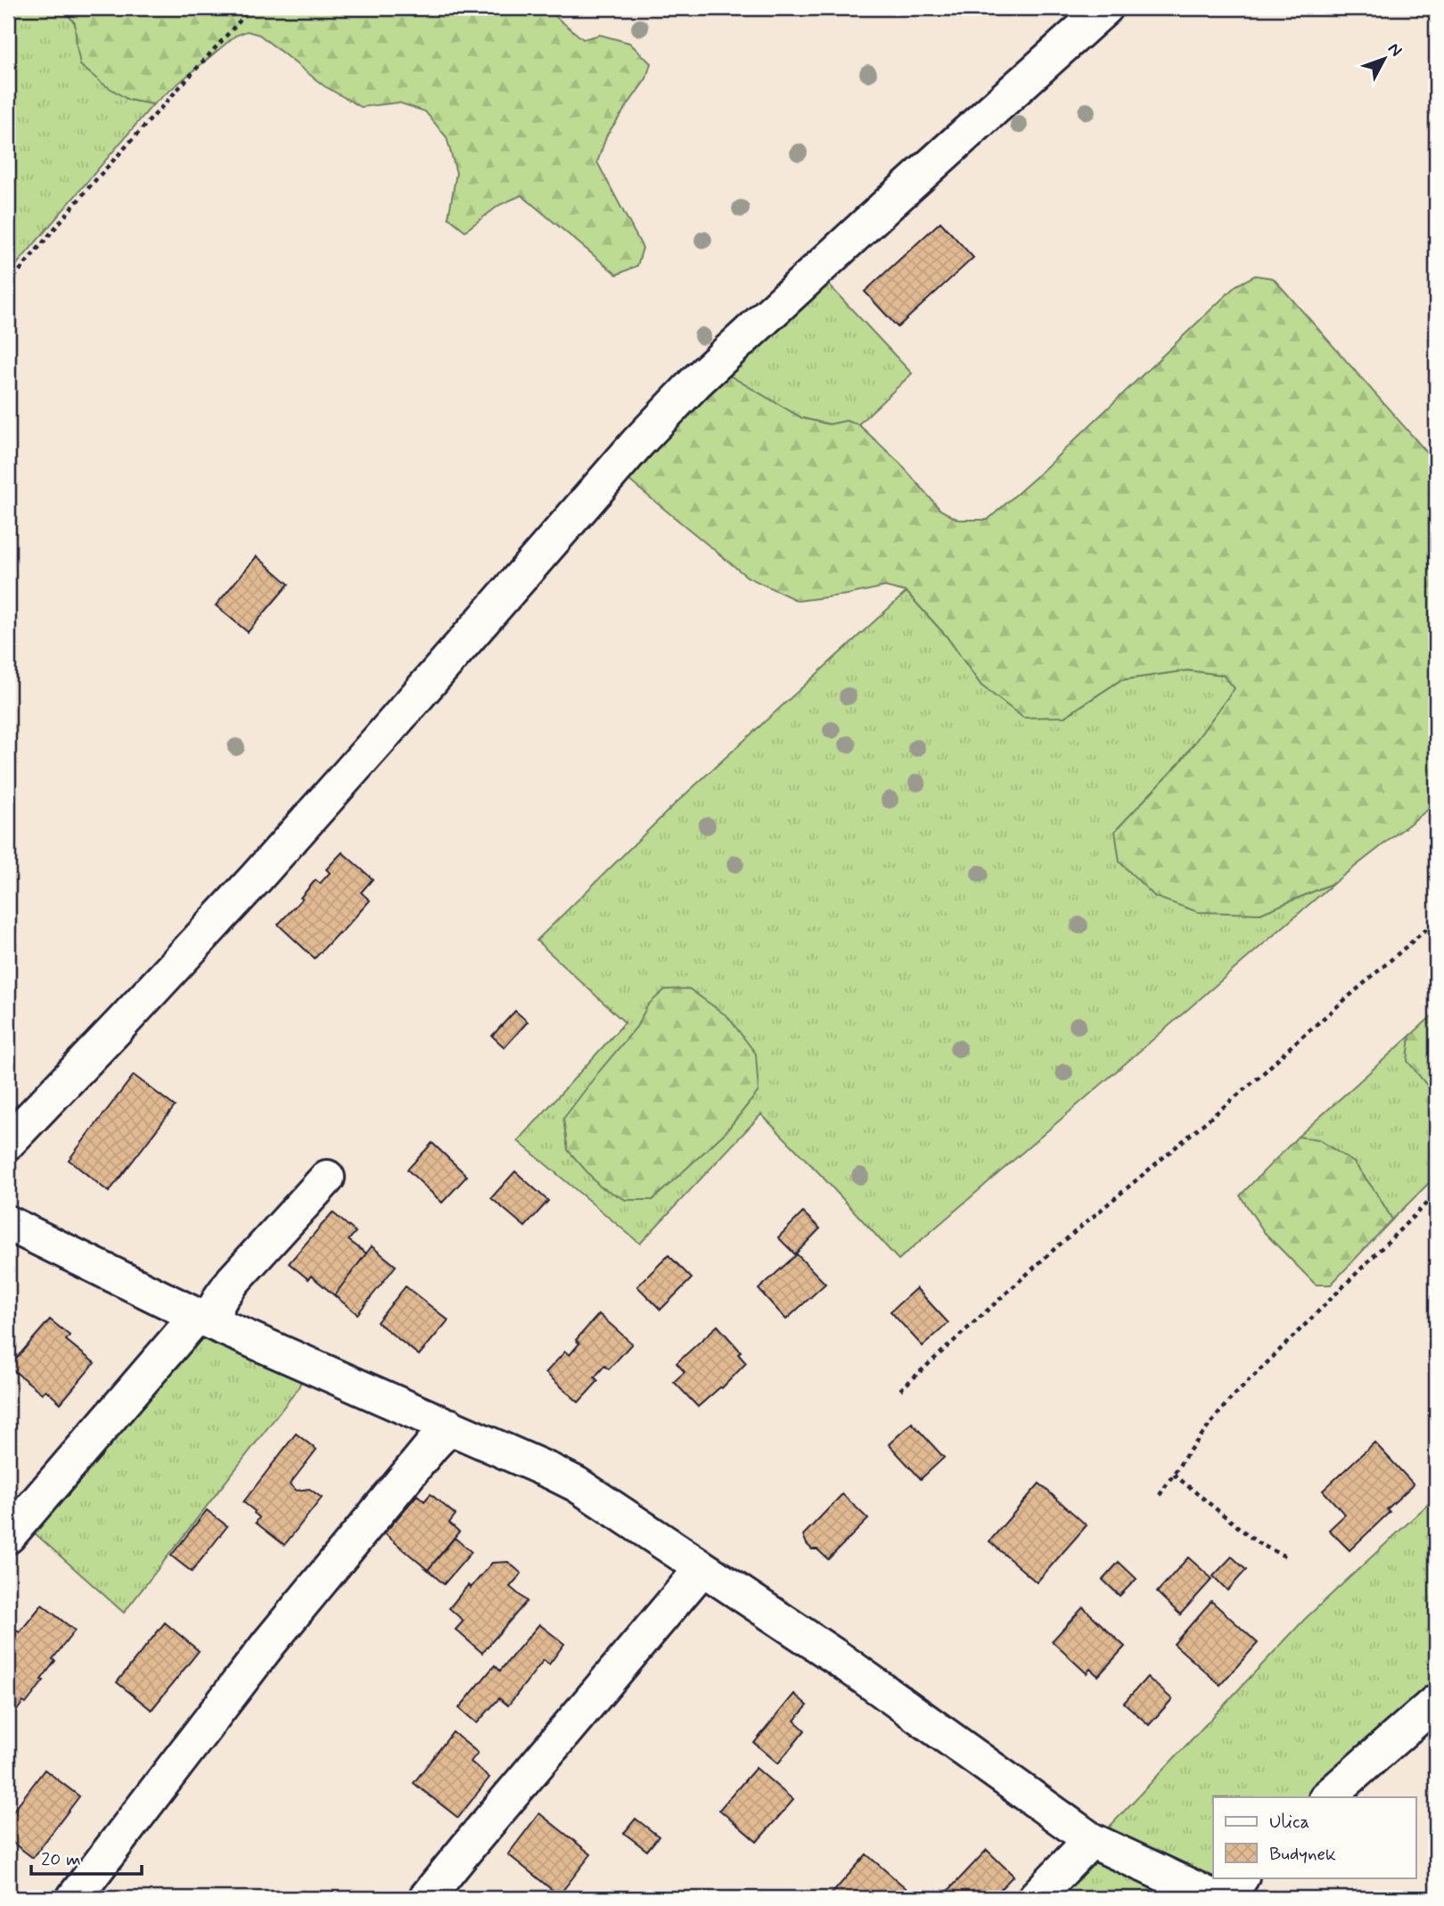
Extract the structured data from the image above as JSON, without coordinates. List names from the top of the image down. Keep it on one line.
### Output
{"legend":["Ulica","Budynek"],"scale_bar":"20 m","north":"top right"}
